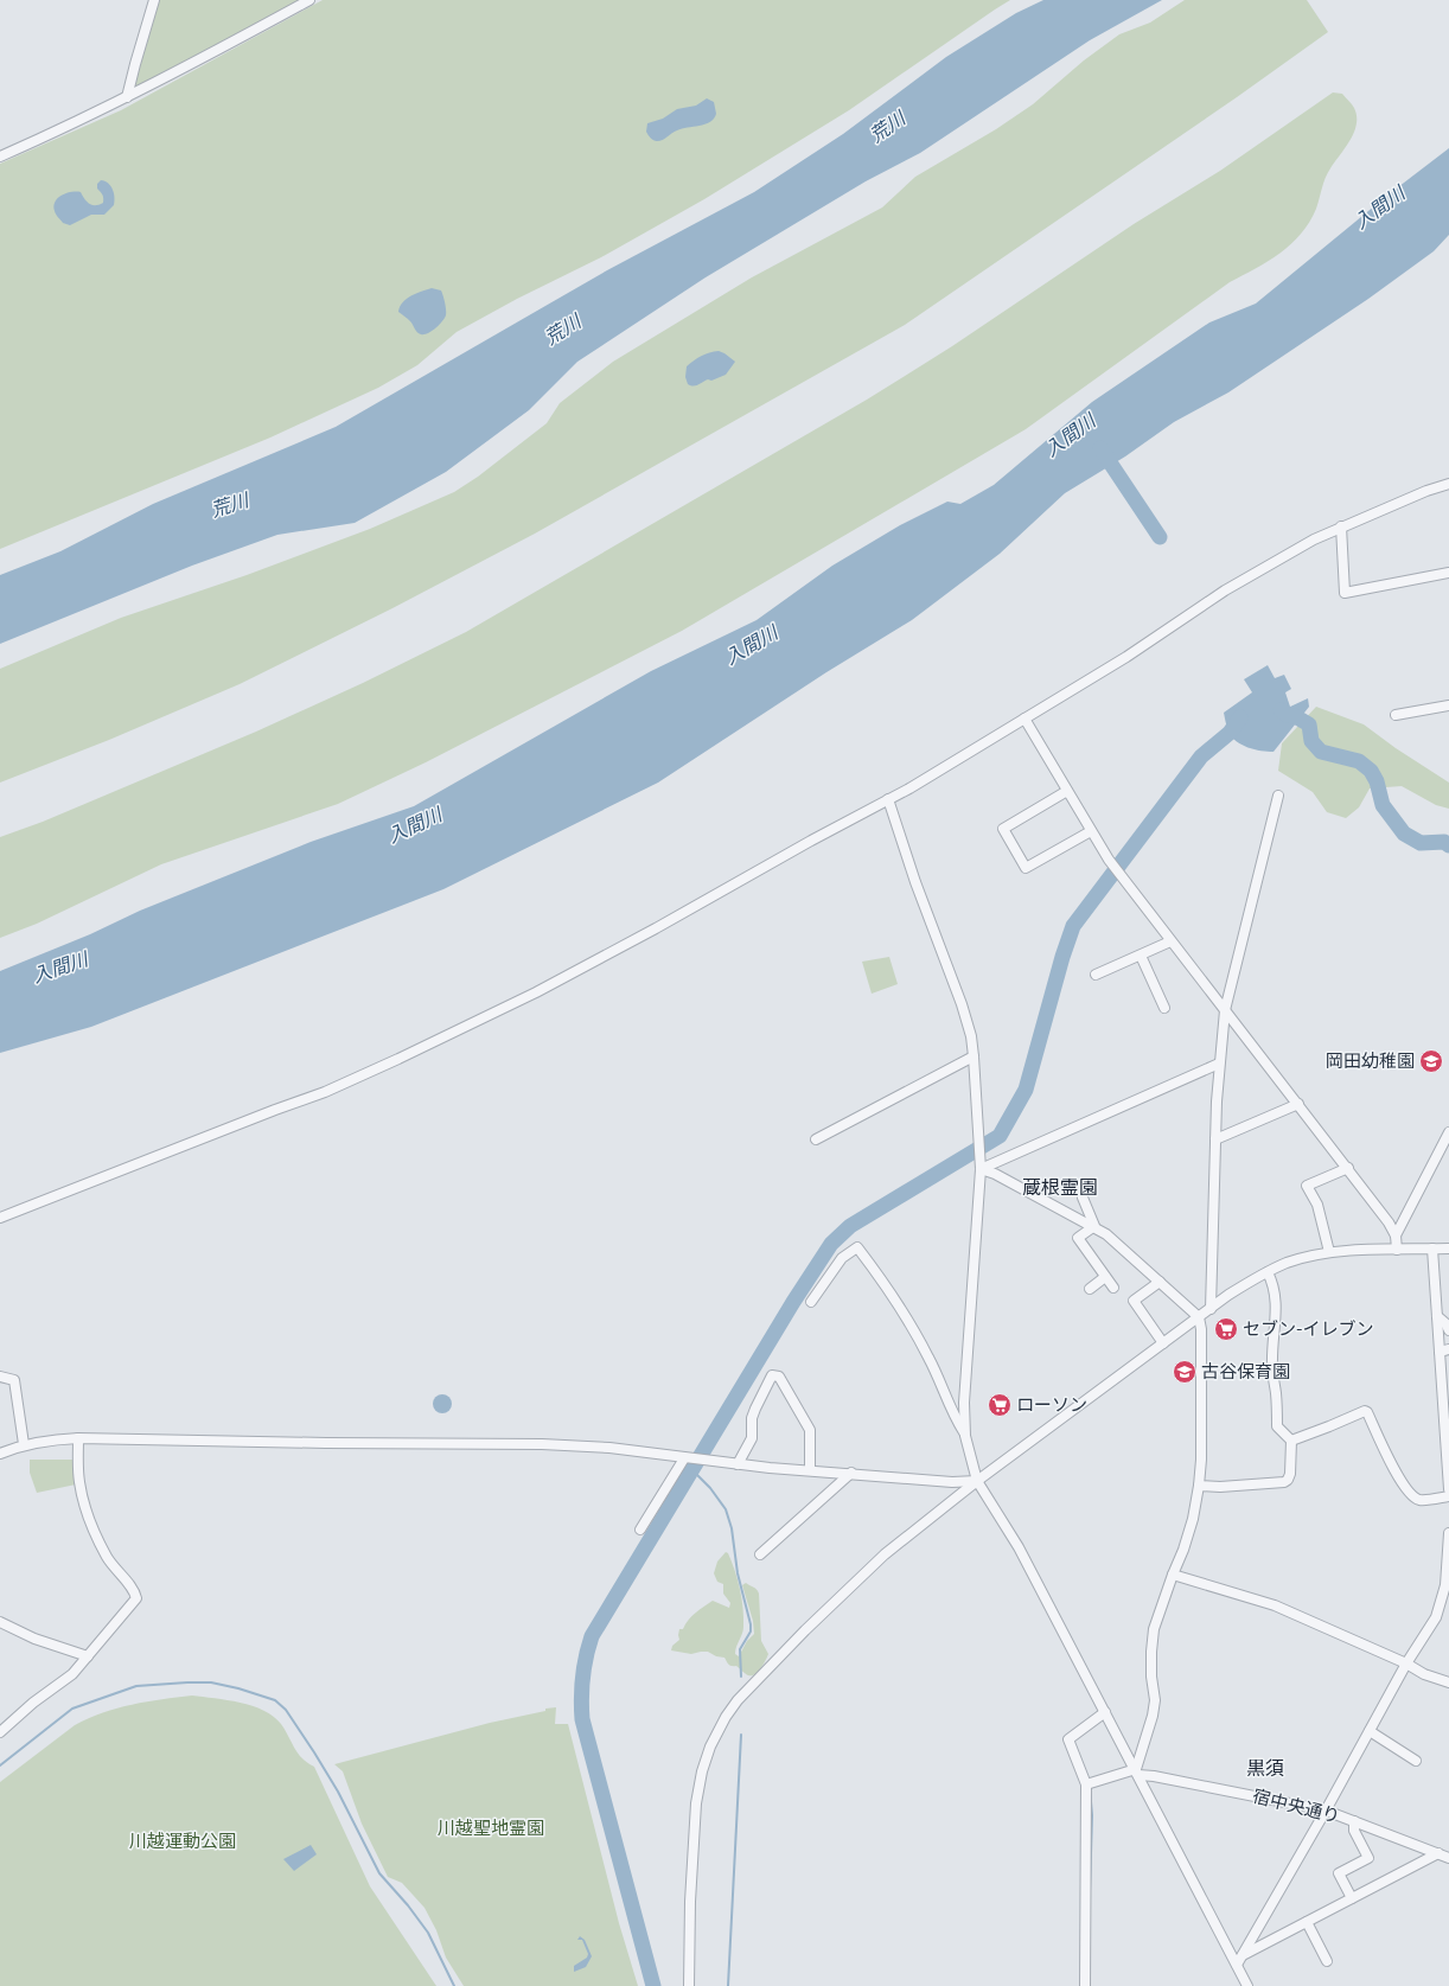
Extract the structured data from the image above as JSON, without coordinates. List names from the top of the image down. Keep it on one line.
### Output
{"streets":{"street":["宿中央通り"]},"districts":["蔵根霊園","黒須"],"water":["荒川","入間川"],"parks":["川越聖地霊園","川越運動公園"],"places":{"school or university":["岡田幼稚園","古谷保育園"],"supermarket":["セブン-イレブン","ローソン"]}}
